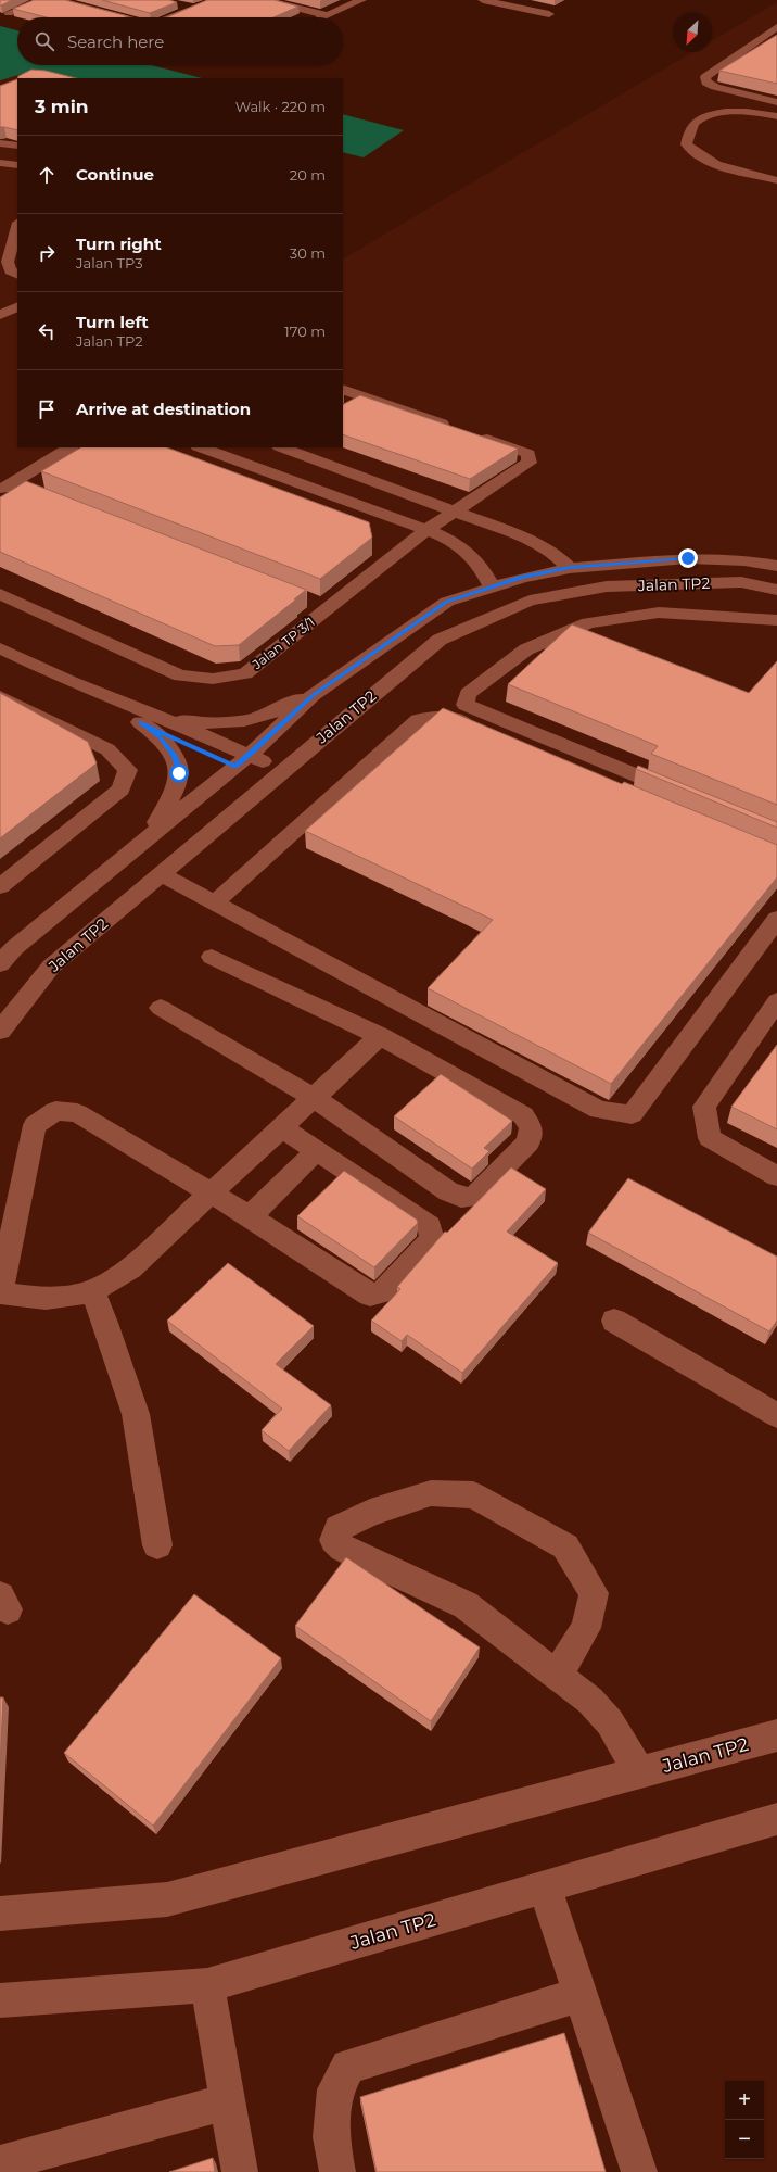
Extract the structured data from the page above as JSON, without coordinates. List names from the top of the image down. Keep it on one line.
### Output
{"streets":{"street":["Jalan TP2","Jalan TP 3/1"]},"north":"bottom left","page":{"search":"Search here","heading":["3 min","Walk · 220 m"],"list":[["Continue","20 m"],["Turn right","Jalan TP3","30 m"],["Turn left","Jalan TP2","170 m"],"Arrive at destination"],"map_buttons":["+","−"]}}
